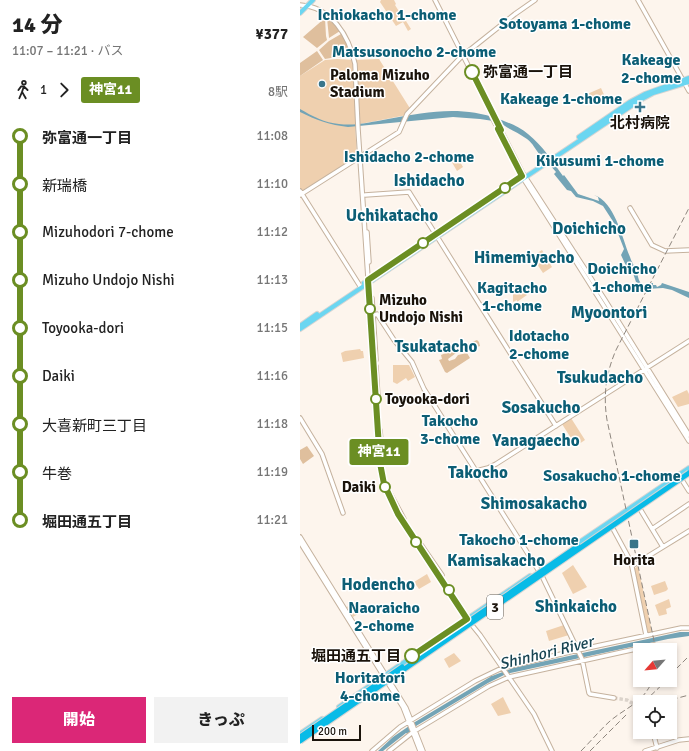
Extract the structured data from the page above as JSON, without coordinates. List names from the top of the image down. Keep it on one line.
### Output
{"streets":{"highway":["3"]},"districts":["Ichiokacho 1-chome","Sotoyama 1-chome","Matsusonocho 2-chome","Kakeage 2-chome","Kakeage 1-chome","Ishidacho 2-chome","Kikusumi 1-chome","Ishidacho","Uchikatacho","Doichicho","Himemiyacho","Doichicho 1-chome","Kagitacho 1-chome","Myoontori","Idotacho 2-chome","Tsukatacho","Tsukudacho","Sosakucho","Takocho 3-chome","Yanagaecho","Takocho","Sosakucho 1-chome","Shimosakacho","Takocho 1-chome","Kamisakacho","Hodencho","Shinkaicho","Naoraicho 2-chome","Horitatori 4-chome"],"water":["Shinhori River"],"places":{"other":["弥富通一丁目","Paloma Mizuho Stadium","Mizuho Undojo Nishi","Toyooka-dori","Daiki","堀田通五丁目"],"health":["北村病院"],"transit":["Horita"]},"lines":["bus line 神宮11"],"scale_bar":"200 m","north":"bottom left","page":{"heading":["14 分","11:07 – 11:21 · バス","¥377"],"on_map":"神宮11","legs":["1","神宮11","8駅"],"list":[{"name":"弥富通一丁目","value":"11:08"},{"name":"新瑞橋","value":"11:10"},{"name":"Mizuhodori 7-chome","value":"11:12"},{"name":"Mizuho Undojo Nishi","value":"11:13"},{"name":"Toyooka-dori","value":"11:15"},{"name":"Daiki","value":"11:16"},{"name":"大喜新町三丁目","value":"11:18"},{"name":"牛巻","value":"11:19"},{"name":"堀田通五丁目","value":"11:21"}],"buttons":["開始","きっぷ"],"scale":"200 m"}}
